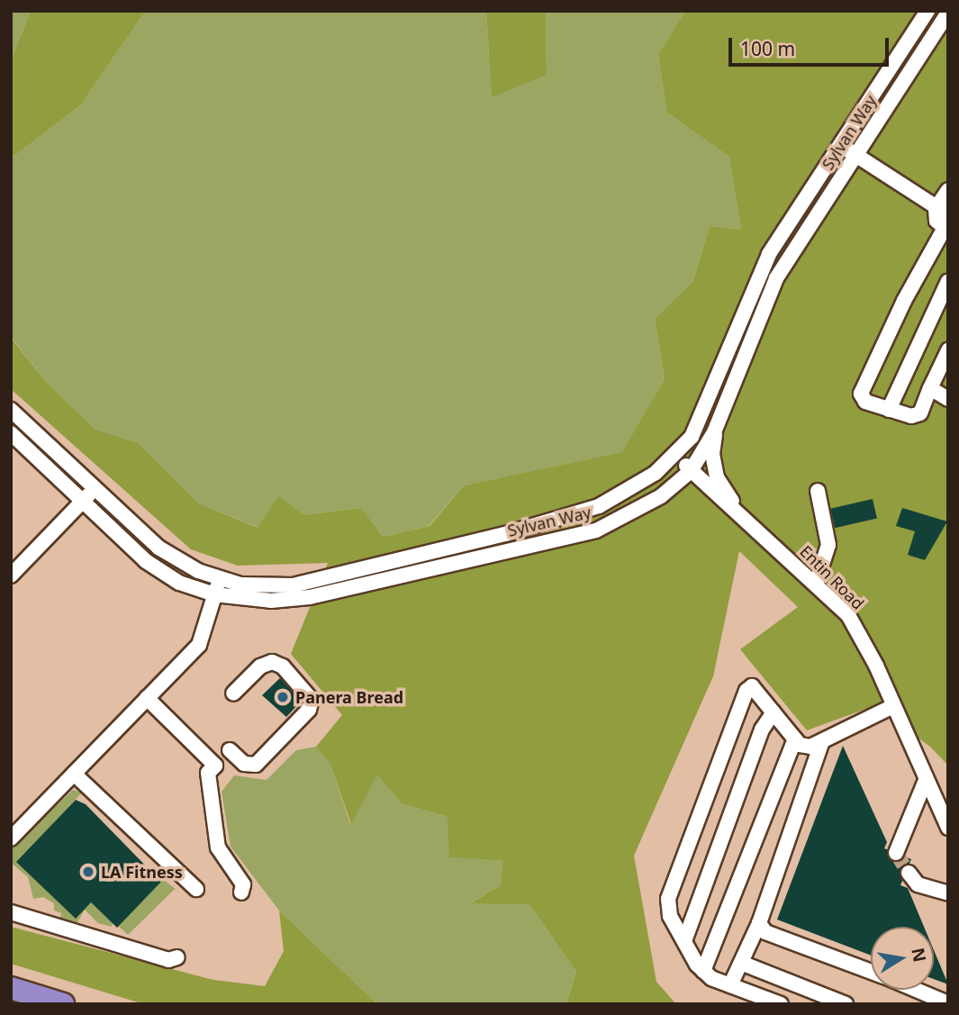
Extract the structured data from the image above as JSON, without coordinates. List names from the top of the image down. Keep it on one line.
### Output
{"streets":{"street":["Sylvan Way","Entin Road"]},"crossings":[["Sylvan Way","Entin Road"]],"places":["Panera Bread","LA Fitness"],"scale_bar":"100 m","north":"right"}
